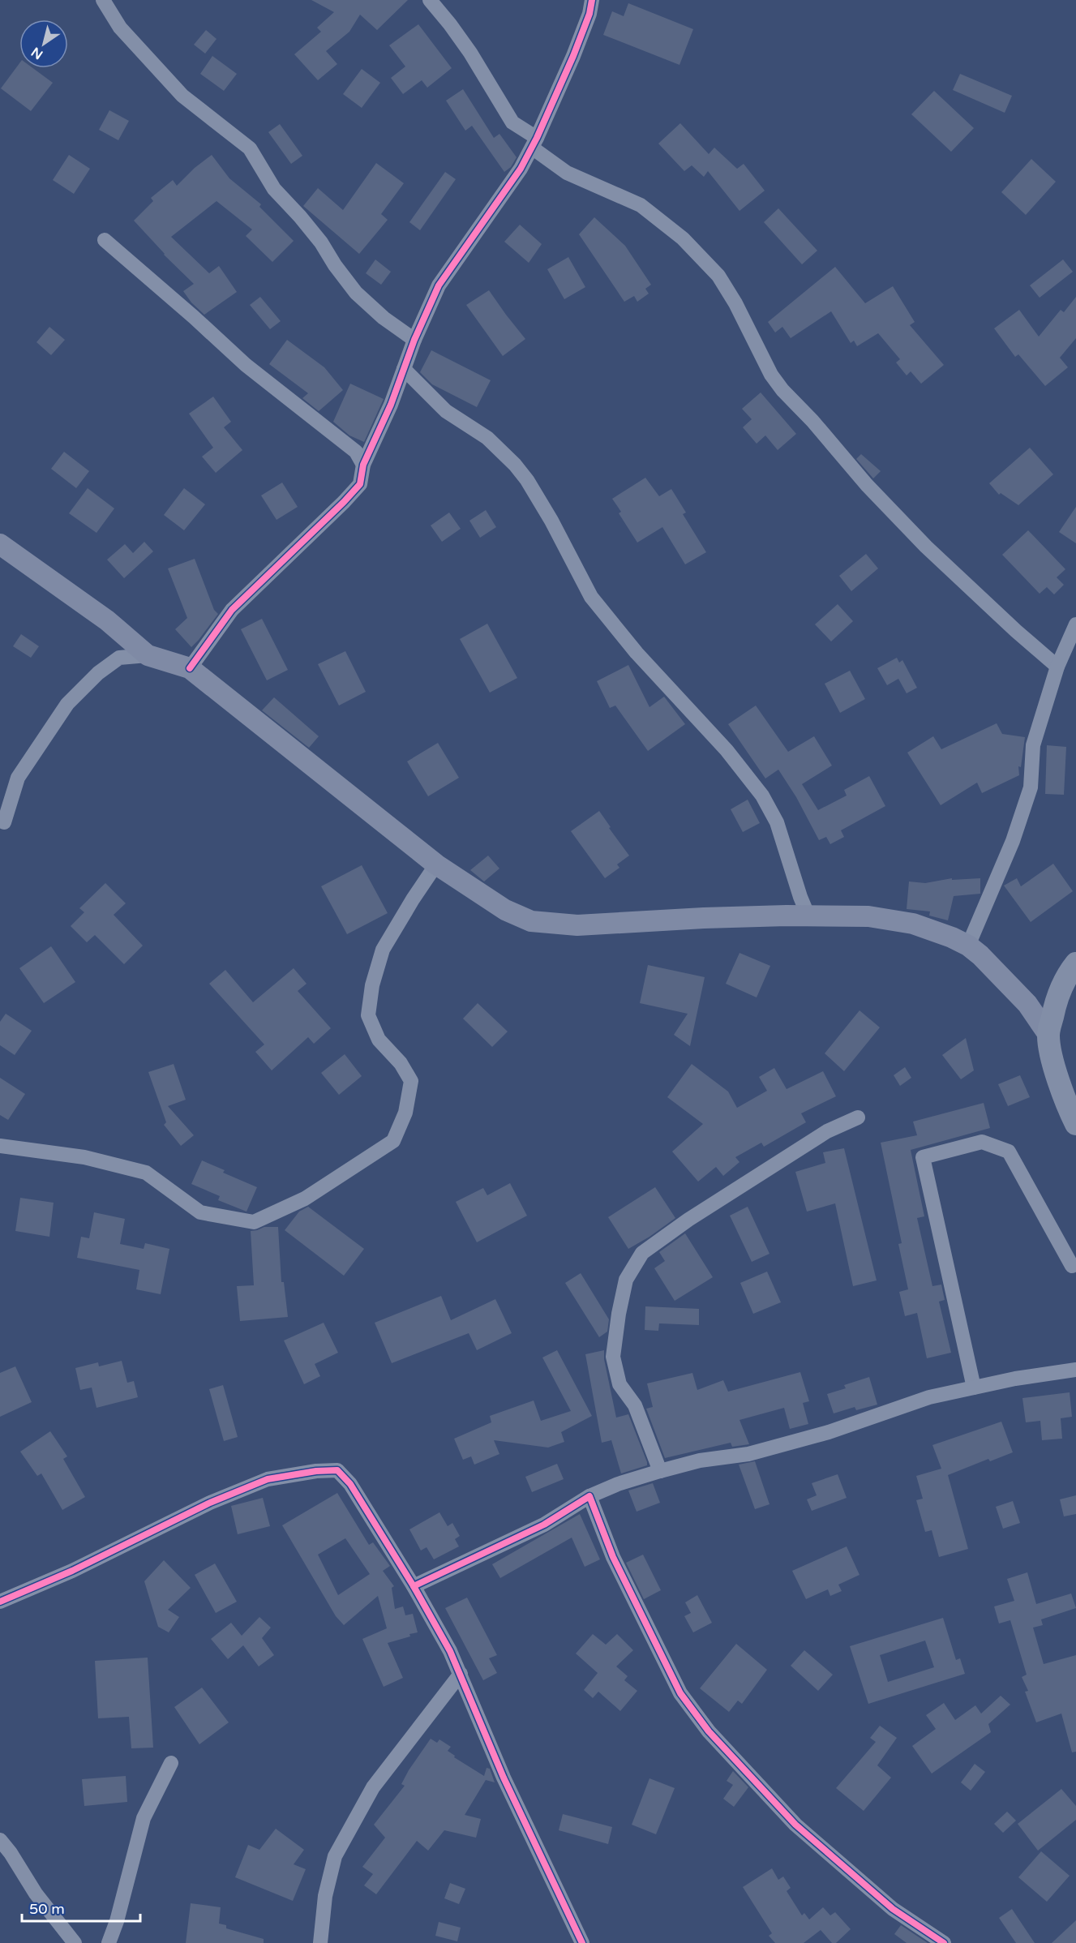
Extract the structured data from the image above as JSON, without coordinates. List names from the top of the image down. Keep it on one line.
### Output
{"scale_bar":"50 m","north":"bottom left"}
